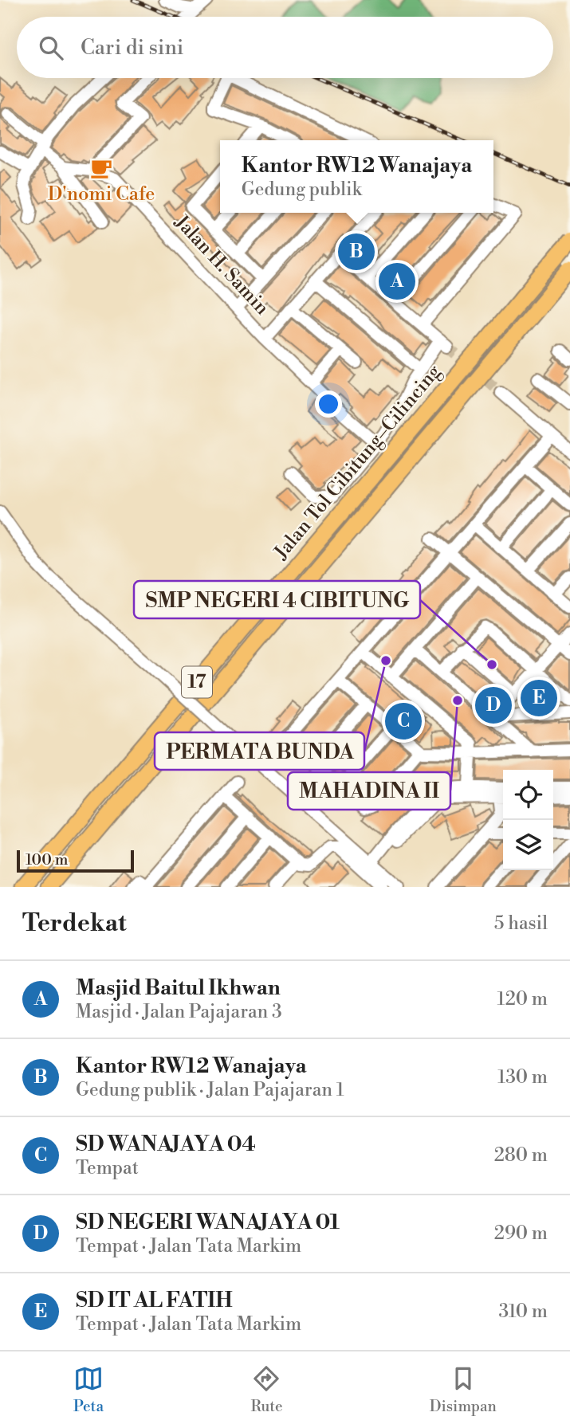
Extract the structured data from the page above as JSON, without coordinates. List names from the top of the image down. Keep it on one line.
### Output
{"streets":{"highway":["Jalan Tol Cibitung–Cilincing","17"],"street":["Jalan H. Samin"]},"places":{"cafe":["D'nomi Cafe"],"other":["PERMATA BUNDA","SMP NEGERI 4 CIBITUNG","MAHADINA II"]},"scale_bar":"100 m","page":{"search":"Cari di sini","popup":["Kantor RW12 Wanajaya","Gedung publik"],"pins":["B","A","E","D","C"],"scale":"100 m","heading":["Terdekat","5 hasil"],"list":[{"mark":"A","name":"Masjid Baitul Ikhwan","note":"Masjid · Jalan Pajajaran 3","value":"120 m"},{"mark":"B","name":"Kantor RW12 Wanajaya","note":"Gedung publik · Jalan Pajajaran 1","value":"130 m"},{"mark":"C","name":"SD WANAJAYA 04","note":"Tempat","value":"280 m"},{"mark":"D","name":"SD NEGERI WANAJAYA 01","note":"Tempat · Jalan Tata Markim","value":"290 m"},{"mark":"E","name":"SD IT AL FATIH","note":"Tempat · Jalan Tata Markim","value":"310 m"}],"nav":["Peta","Rute","Disimpan"]}}
